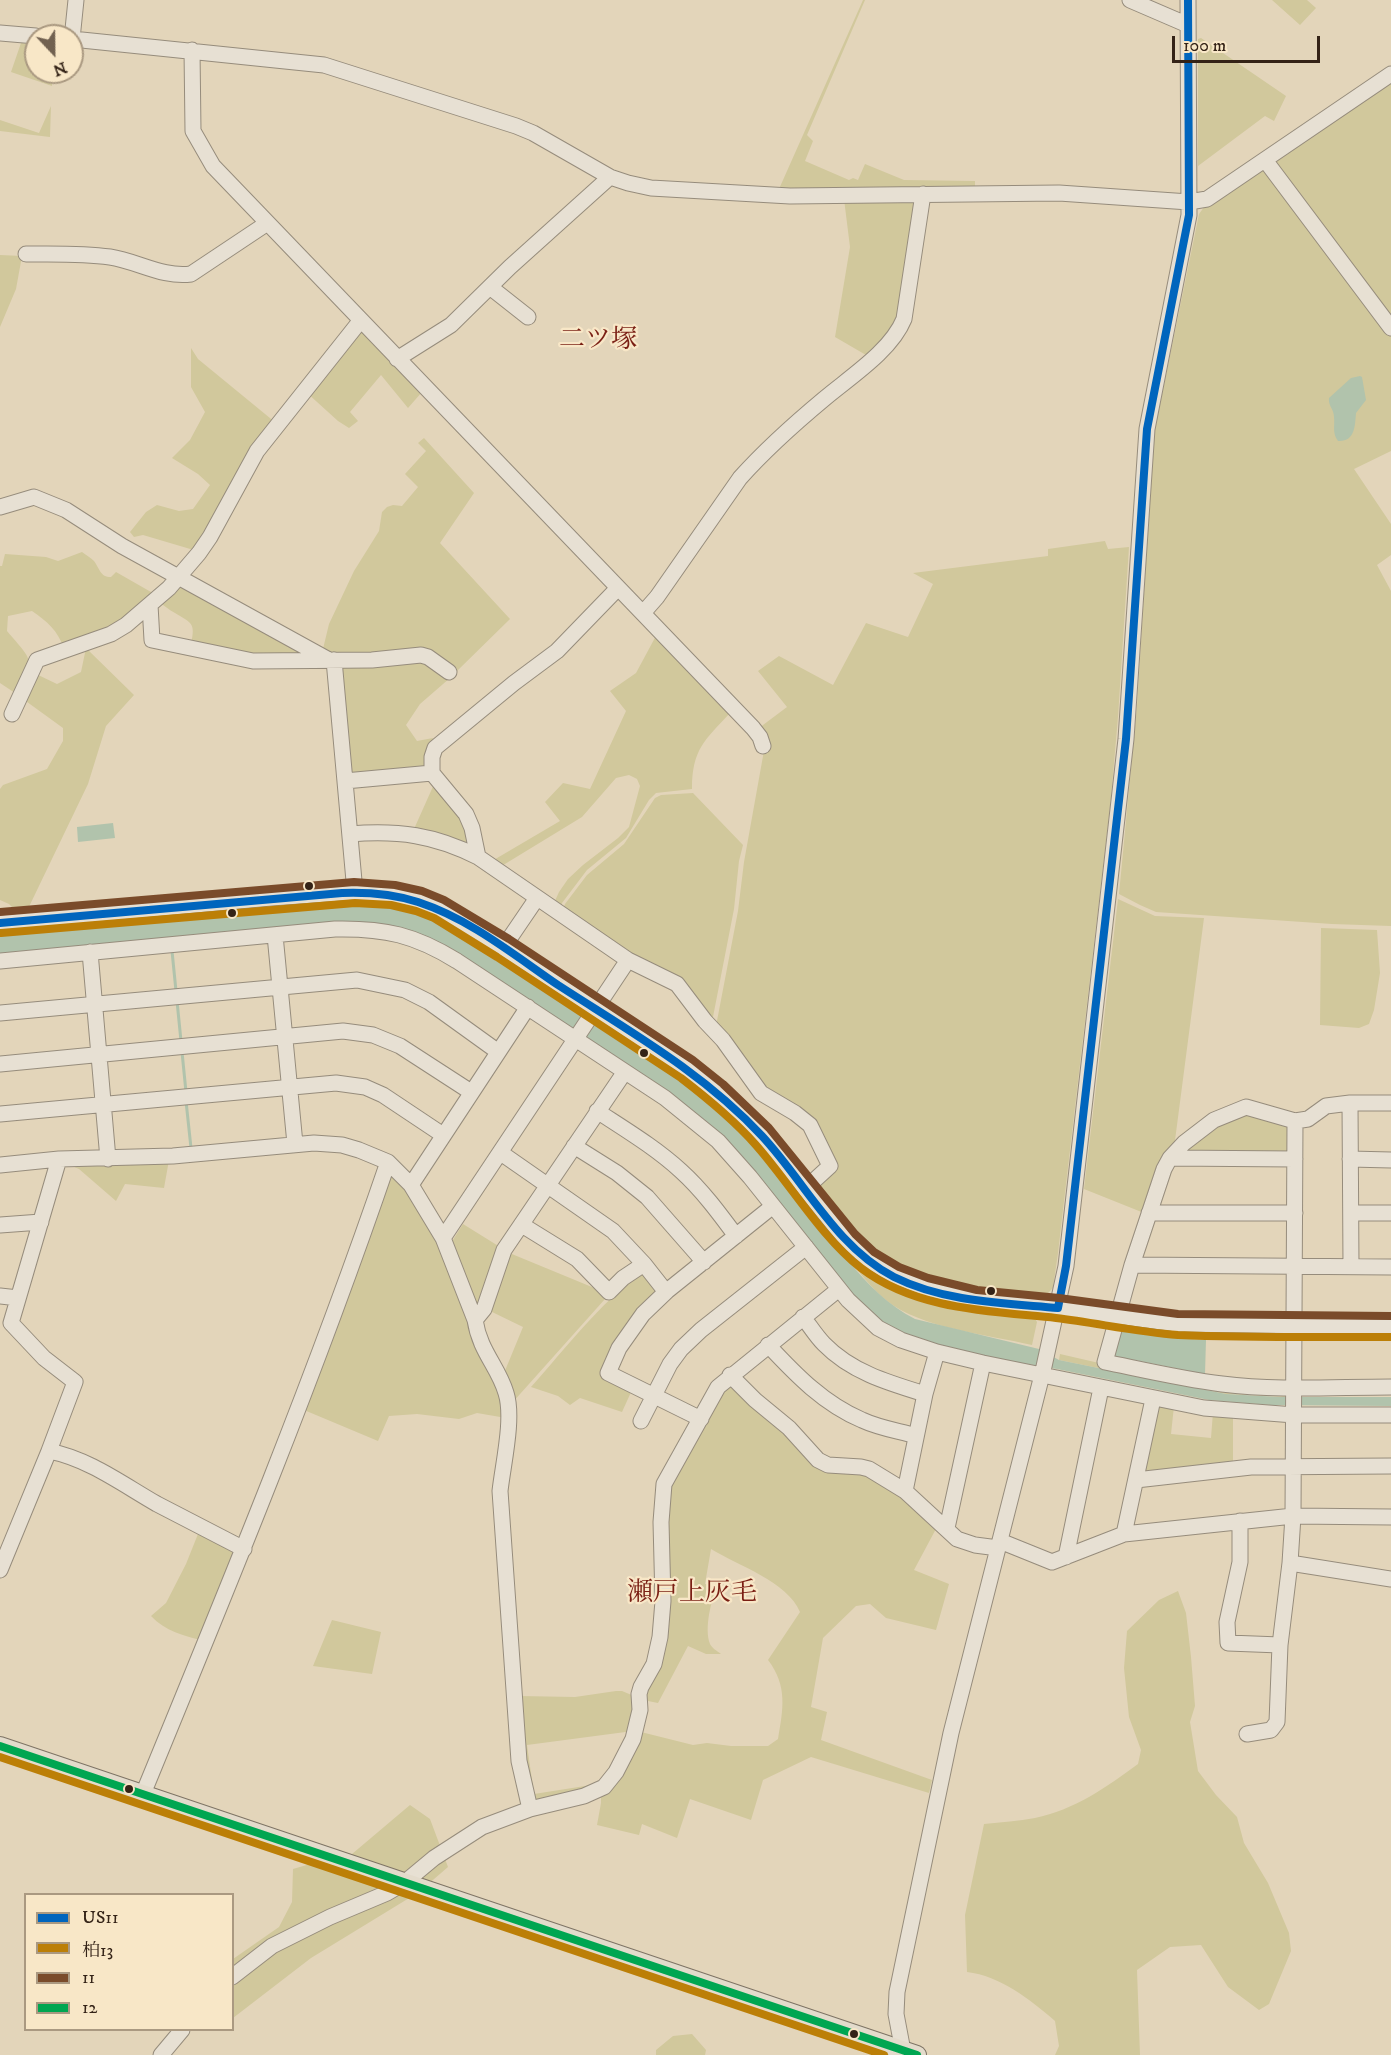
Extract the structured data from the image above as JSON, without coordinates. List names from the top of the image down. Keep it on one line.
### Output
{"districts":["二ツ塚","瀬戸上灰毛"],"lines":["transit line US11","transit line 11","transit line 柏13","transit line 12"],"legend":["US11","柏13","11","12"],"scale_bar":"100 m","north":"bottom"}
